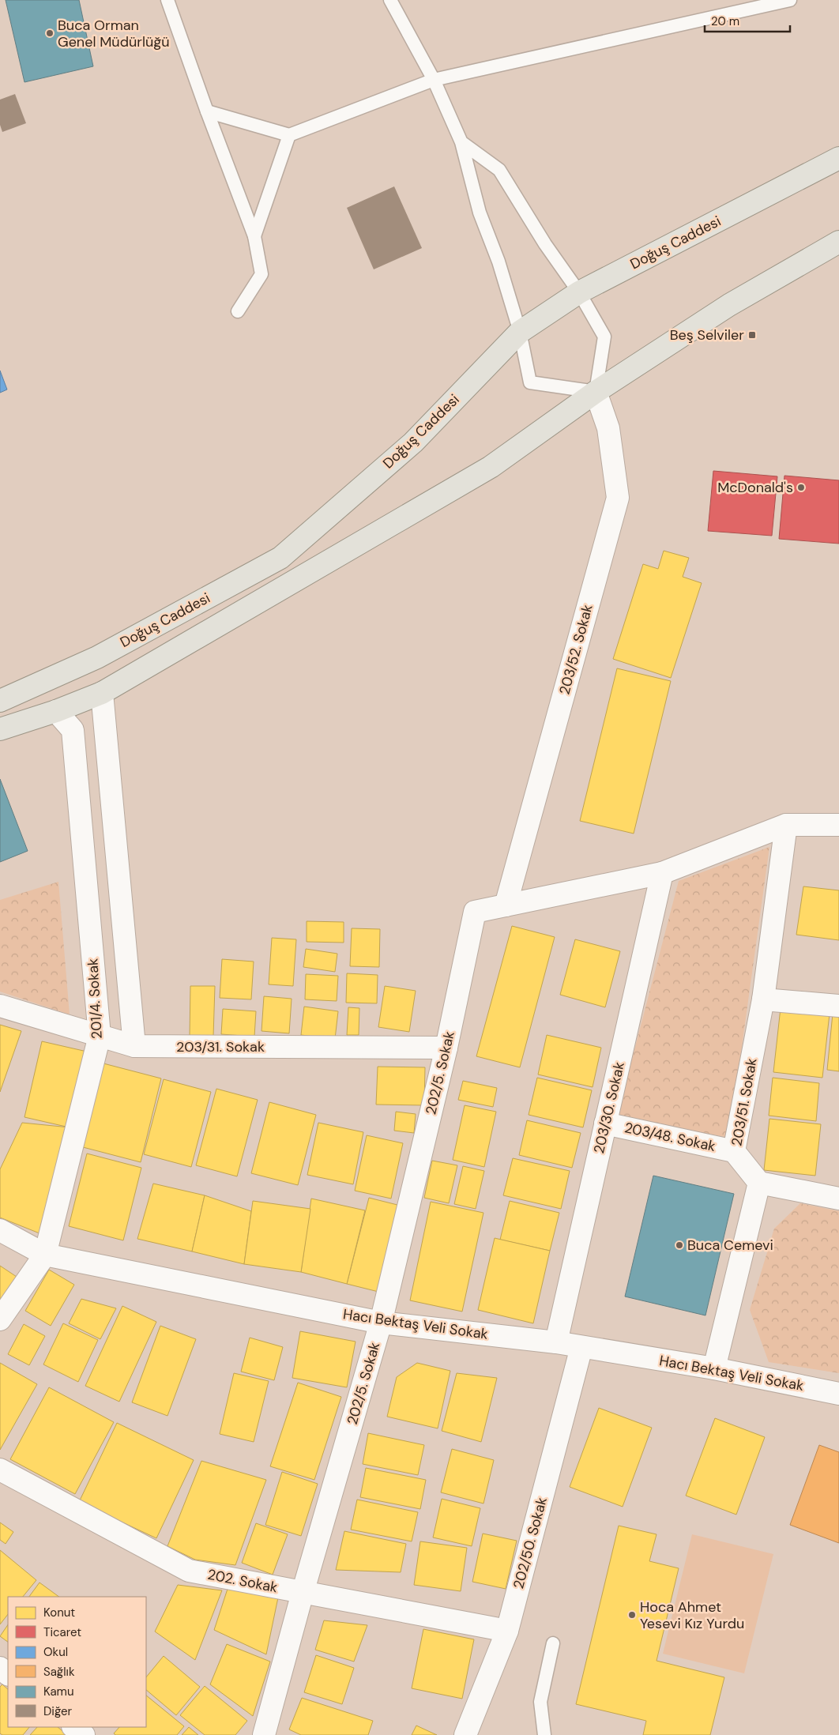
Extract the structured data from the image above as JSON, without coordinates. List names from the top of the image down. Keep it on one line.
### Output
{"streets":{"main road":["Doğuş Caddesi"],"street":["203/52. Sokak","201/4. Sokak","203/31. Sokak","202/5. Sokak","203/51. Sokak","203/30. Sokak","203/48. Sokak","Hacı Bektaş Veli Sokak","202/50. Sokak","202. Sokak"]},"crossings":[["Doğuş Caddesi","203/52. Sokak"],["Doğuş Caddesi","201/4. Sokak"],["203/52. Sokak","202/5. Sokak"],["201/4. Sokak","203/31. Sokak"],["201/4. Sokak","Hacı Bektaş Veli Sokak"],["203/31. Sokak","202/5. Sokak"],["202/5. Sokak","Hacı Bektaş Veli Sokak"],["202/5. Sokak","202. Sokak"],["203/51. Sokak","203/48. Sokak"],["203/30. Sokak","203/48. Sokak"],["203/30. Sokak","Hacı Bektaş Veli Sokak"],["Hacı Bektaş Veli Sokak","202/50. Sokak"],["202/50. Sokak","202. Sokak"]],"places":{"other":["Buca Orman Genel Müdürlüğü","McDonald's","Buca Cemevi","Hoca Ahmet Yesevi Kız Yurdu"],"transit":["Beş Selviler"]},"legend":["Konut","Ticaret","Okul","Sağlık","Kamu","Diğer"],"scale_bar":"20 m"}
